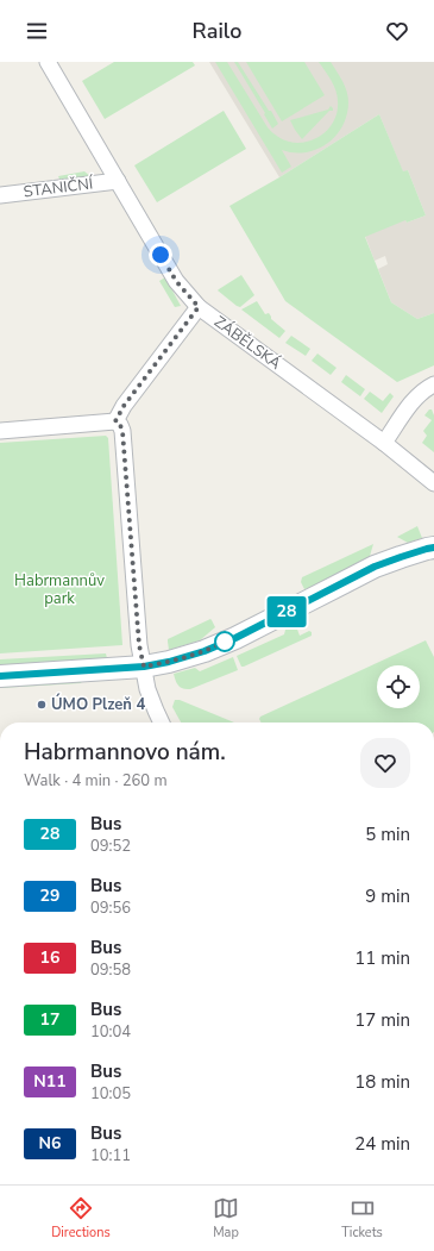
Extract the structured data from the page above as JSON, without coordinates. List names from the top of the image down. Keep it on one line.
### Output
{"streets":{"street":["STANIČNÍ","ZÁBĚLSKÁ"]},"crossings":[["STANIČNÍ","ZÁBĚLSKÁ"]],"parks":["Habrmannův park"],"places":["ÚMO Plzeň 4"],"lines":["bus line 28"],"page":{"header":"Railo","on_map":"28","heading":["Habrmannovo nám.","Walk · 4 min · 260 m"],"list":[{"mark":"28","name":"Bus","note":"09:52","value":"5 min"},{"mark":"29","name":"Bus","note":"09:56","value":"9 min"},{"mark":"16","name":"Bus","note":"09:58","value":"11 min"},{"mark":"17","name":"Bus","note":"10:04","value":"17 min"},{"mark":"N11","name":"Bus","note":"10:05","value":"18 min"},{"mark":"N6","name":"Bus","note":"10:11","value":"24 min"}],"tabs":["Directions","Map","Tickets"]}}
